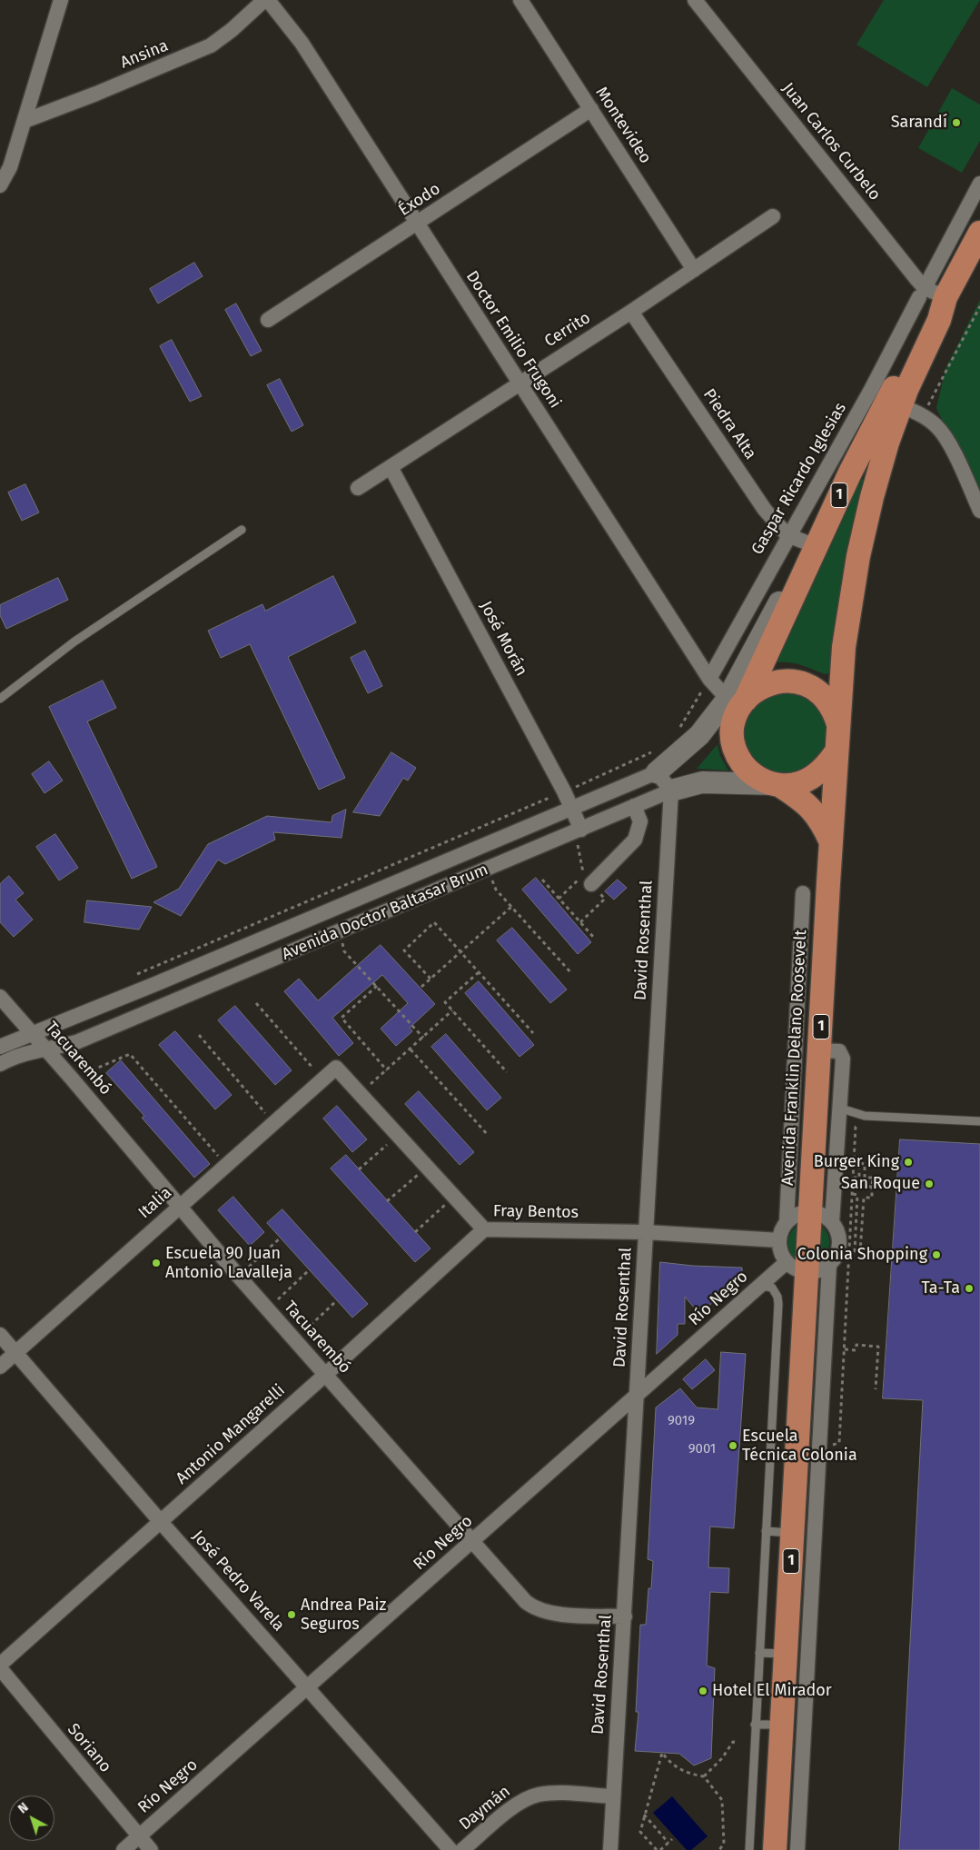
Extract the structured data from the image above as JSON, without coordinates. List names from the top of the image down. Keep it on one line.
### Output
{"streets":{"main road":["1","Avenida Doctor Baltasar Brum","Avenida Franklin Delano Roosevelt"],"street":["Ansina","Montevideo","Juan Carlos Curbelo","Éxodo","Cerrito","Doctor Emilio Frugoni","Piedra Alta","Gaspar Ricardo Iglesias","José Morán","David Rosenthal","Tacuarembó","Italia","Fray Bentos","Río Negro","Antonio Mangarelli","José Pedro Varela","Soriano","Daymán"]},"crossings":[["Montevideo","Éxodo"],["Montevideo","Cerrito"],["Juan Carlos Curbelo","1"],["Juan Carlos Curbelo","Avenida Doctor Baltasar Brum"],["Éxodo","Doctor Emilio Frugoni"],["Cerrito","Doctor Emilio Frugoni"],["Cerrito","Piedra Alta"],["Cerrito","José Morán"],["Doctor Emilio Frugoni","Gaspar Ricardo Iglesias"],["Doctor Emilio Frugoni","Avenida Doctor Baltasar Brum"],["Doctor Emilio Frugoni","Avenida Franklin Delano Roosevelt"],["Piedra Alta","Gaspar Ricardo Iglesias"],["Piedra Alta","Avenida Doctor Baltasar Brum"],["Gaspar Ricardo Iglesias","Avenida Doctor Baltasar Brum"],["Gaspar Ricardo Iglesias","Avenida Franklin Delano Roosevelt"],["1","Avenida Doctor Baltasar Brum"],["José Morán","Avenida Doctor Baltasar Brum"],["Avenida Doctor Baltasar Brum","David Rosenthal"],["Avenida Doctor Baltasar Brum","Avenida Franklin Delano Roosevelt"],["Avenida Doctor Baltasar Brum","Tacuarembó"],["David Rosenthal","Tacuarembó"],["David Rosenthal","Fray Bentos"],["David Rosenthal","Río Negro"],["David Rosenthal","Daymán"],["Avenida Franklin Delano Roosevelt","Fray Bentos"],["Avenida Franklin Delano Roosevelt","Río Negro"],["Tacuarembó","Italia"],["Tacuarembó","Río Negro"],["Tacuarembó","Antonio Mangarelli"],["Italia","Fray Bentos"],["Italia","José Pedro Varela"],["Fray Bentos","Antonio Mangarelli"],["Río Negro","José Pedro Varela"],["Río Negro","Soriano"],["Antonio Mangarelli","José Pedro Varela"],["Antonio Mangarelli","Soriano"]],"places":["Sarandí","Burger King","San Roque","Colonia Shopping","Escuela 90 Juan Antonio Lavalleja","Ta-Ta","Escuela Técnica Colonia","Andrea Paiz Seguros","Hotel El Mirador"],"house_numbers":["9019","9001"],"north":"top left"}
